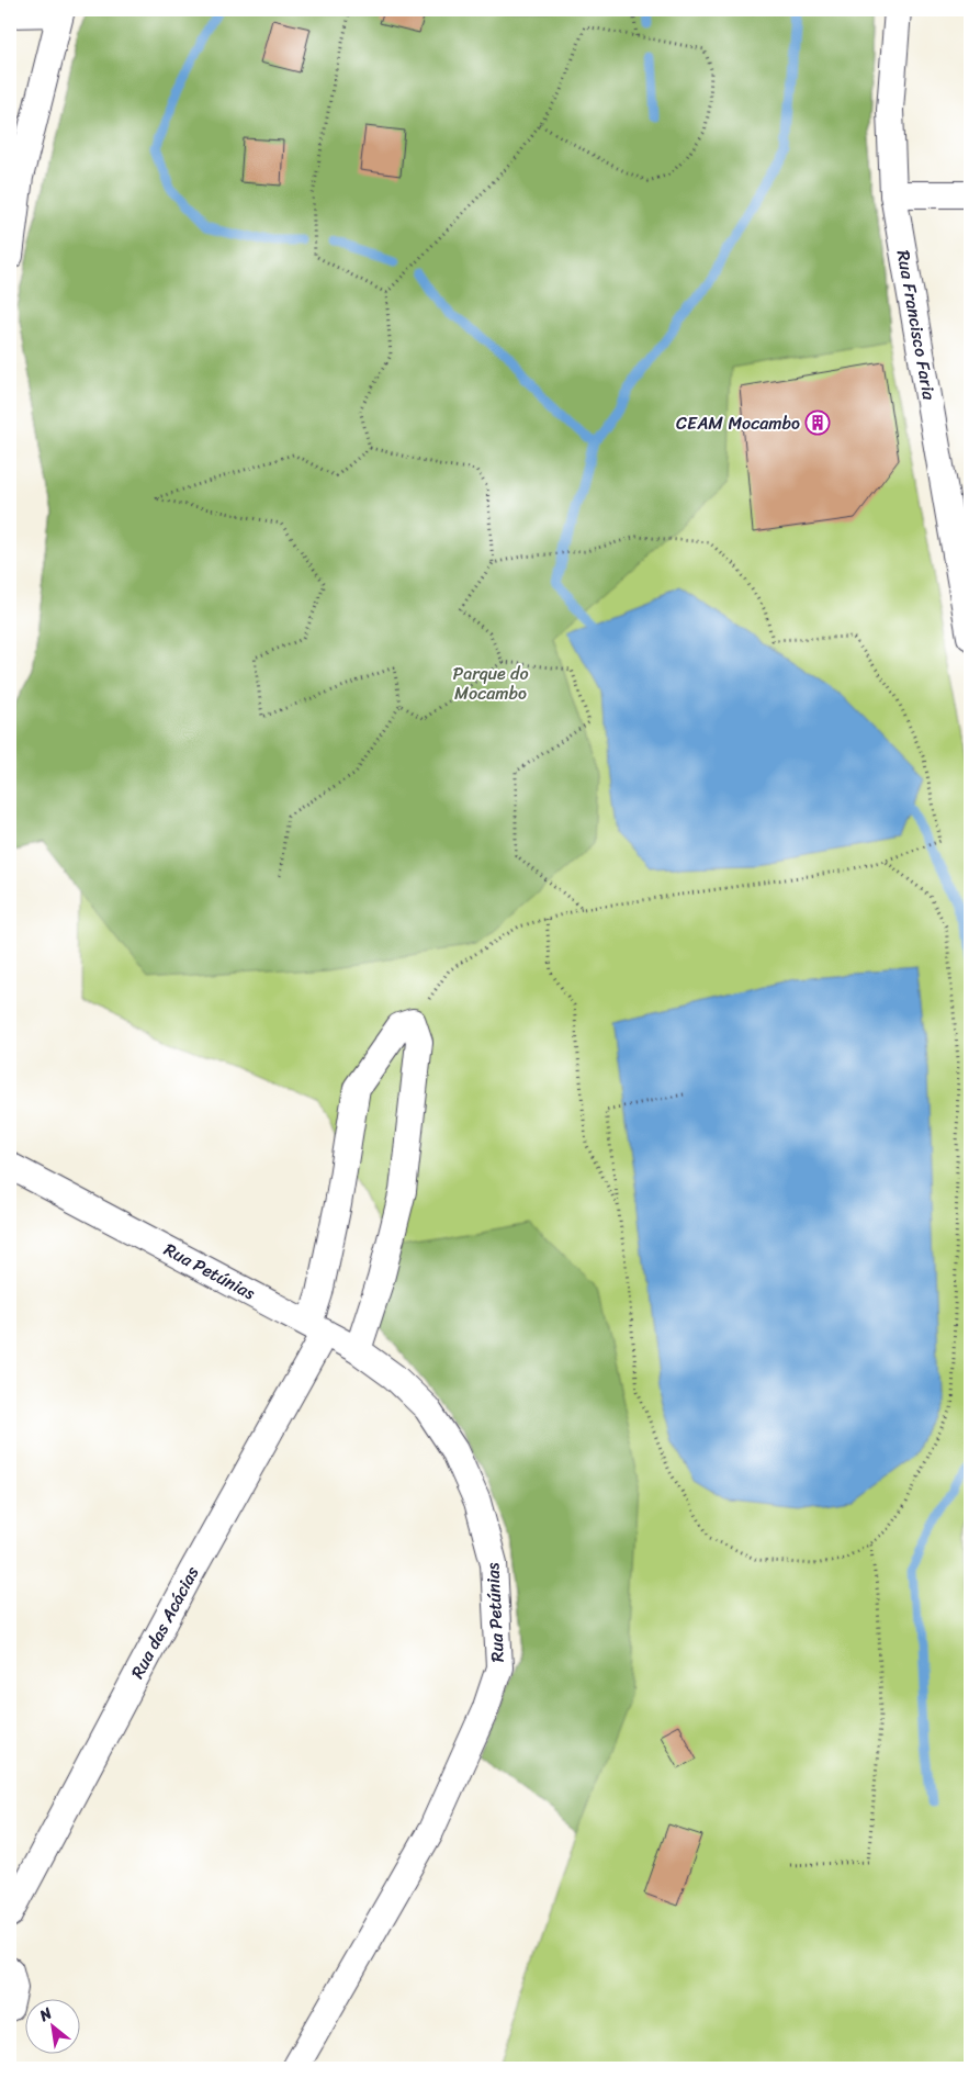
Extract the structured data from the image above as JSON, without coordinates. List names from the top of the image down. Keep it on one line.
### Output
{"streets":{"street":["Rua Francisco Faria","Rua Petúnias","Rua das Acácias"]},"crossings":[["Rua Petúnias","Rua das Acácias"]],"parks":["Parque do Mocambo"],"places":{"building":["CEAM Mocambo"]},"north":"top left"}
